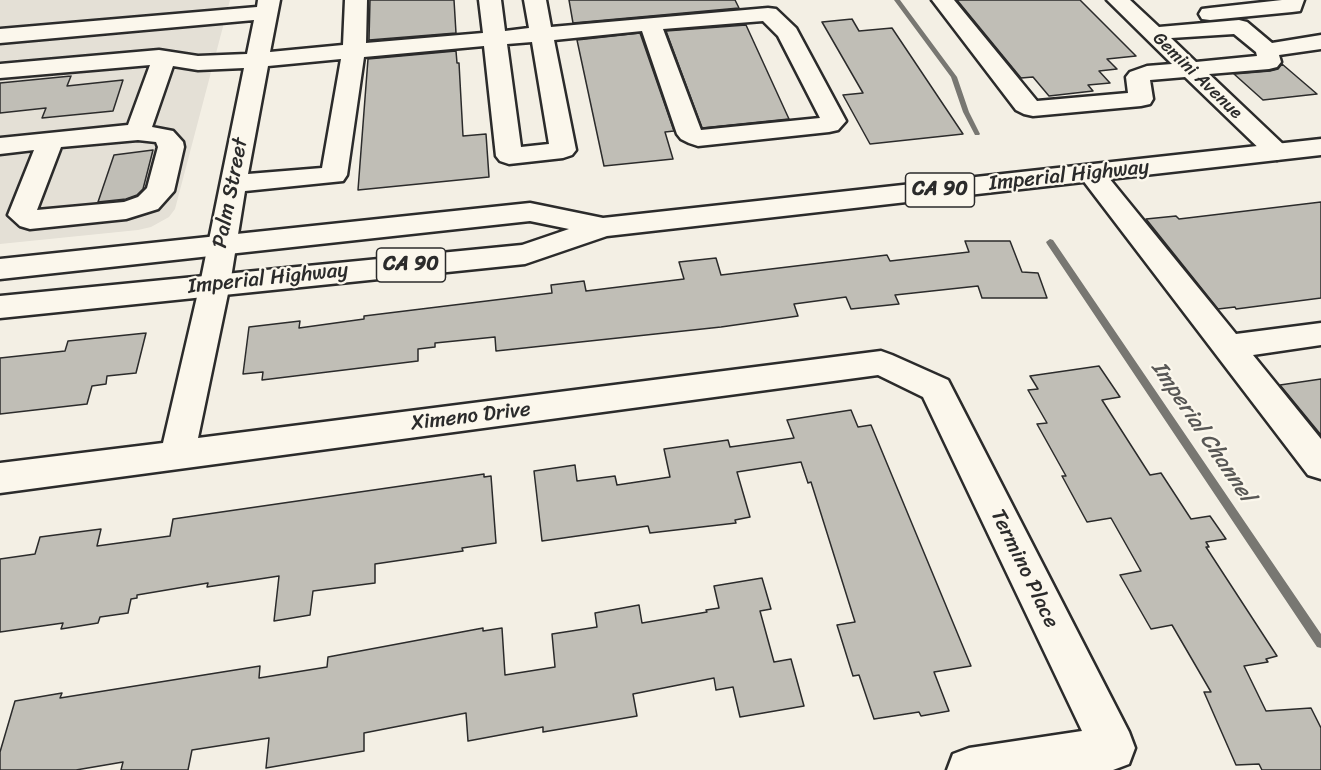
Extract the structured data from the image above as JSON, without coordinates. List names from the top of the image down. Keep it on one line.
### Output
{"streets":{"street":["Gemini Avenue","Imperial Highway","CA 90","Palm Street","Ximeno Drive","Termino Place"]},"crossings":[["Gemini Avenue","Imperial Highway"],["Imperial Highway","Palm Street"],["Palm Street","Ximeno Drive"],["Ximeno Drive","Termino Place"]],"water":["Imperial Channel"]}
